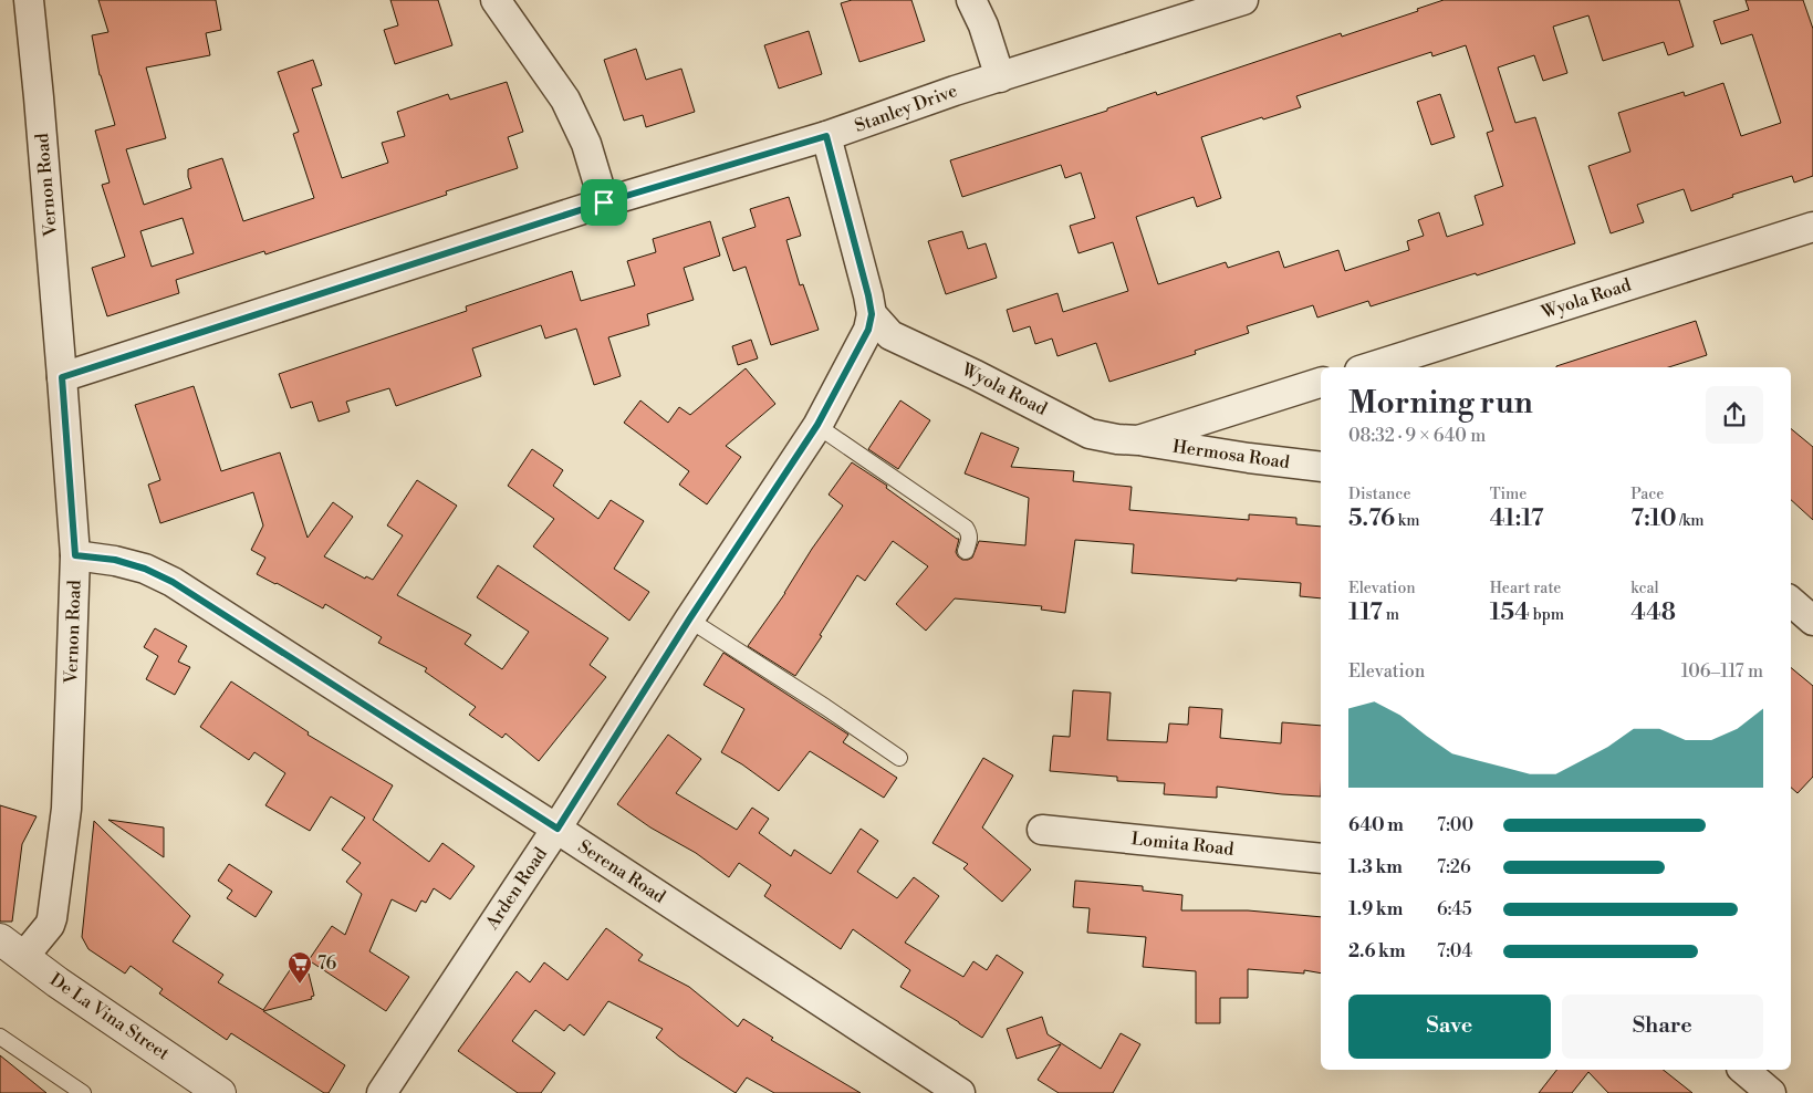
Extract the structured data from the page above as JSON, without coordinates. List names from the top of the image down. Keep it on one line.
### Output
{"streets":{"street":["Stanley Drive","Vernon Road","Wyola Road","Hermosa Road","Lomita Road","Serena Road","Arden Road","De La Vina Street"]},"crossings":[["Stanley Drive","Vernon Road"],["Vernon Road","Serena Road"],["Vernon Road","De La Vina Street"],["Wyola Road","Hermosa Road"],["Wyola Road","Arden Road"],["Serena Road","Arden Road"]],"places":{"supermarket":["76"]},"page":{"heading":["Morning run","08:32 · 9 × 640 m"],"stats":[["Distance","5.76 km"],["Time","41:17"],["Pace","7:10 /km"],["Elevation","117 m"],["Heart rate","154 bpm"],["kcal","448"]],"chart":["Elevation","106–117 m"],"list":[{"name":"640 m","note":"7:00"},{"name":"1.3 km","note":"7:26"},{"name":"1.9 km","note":"6:45"},{"name":"2.6 km","note":"7:04"}],"buttons":["Save","Share"]}}
